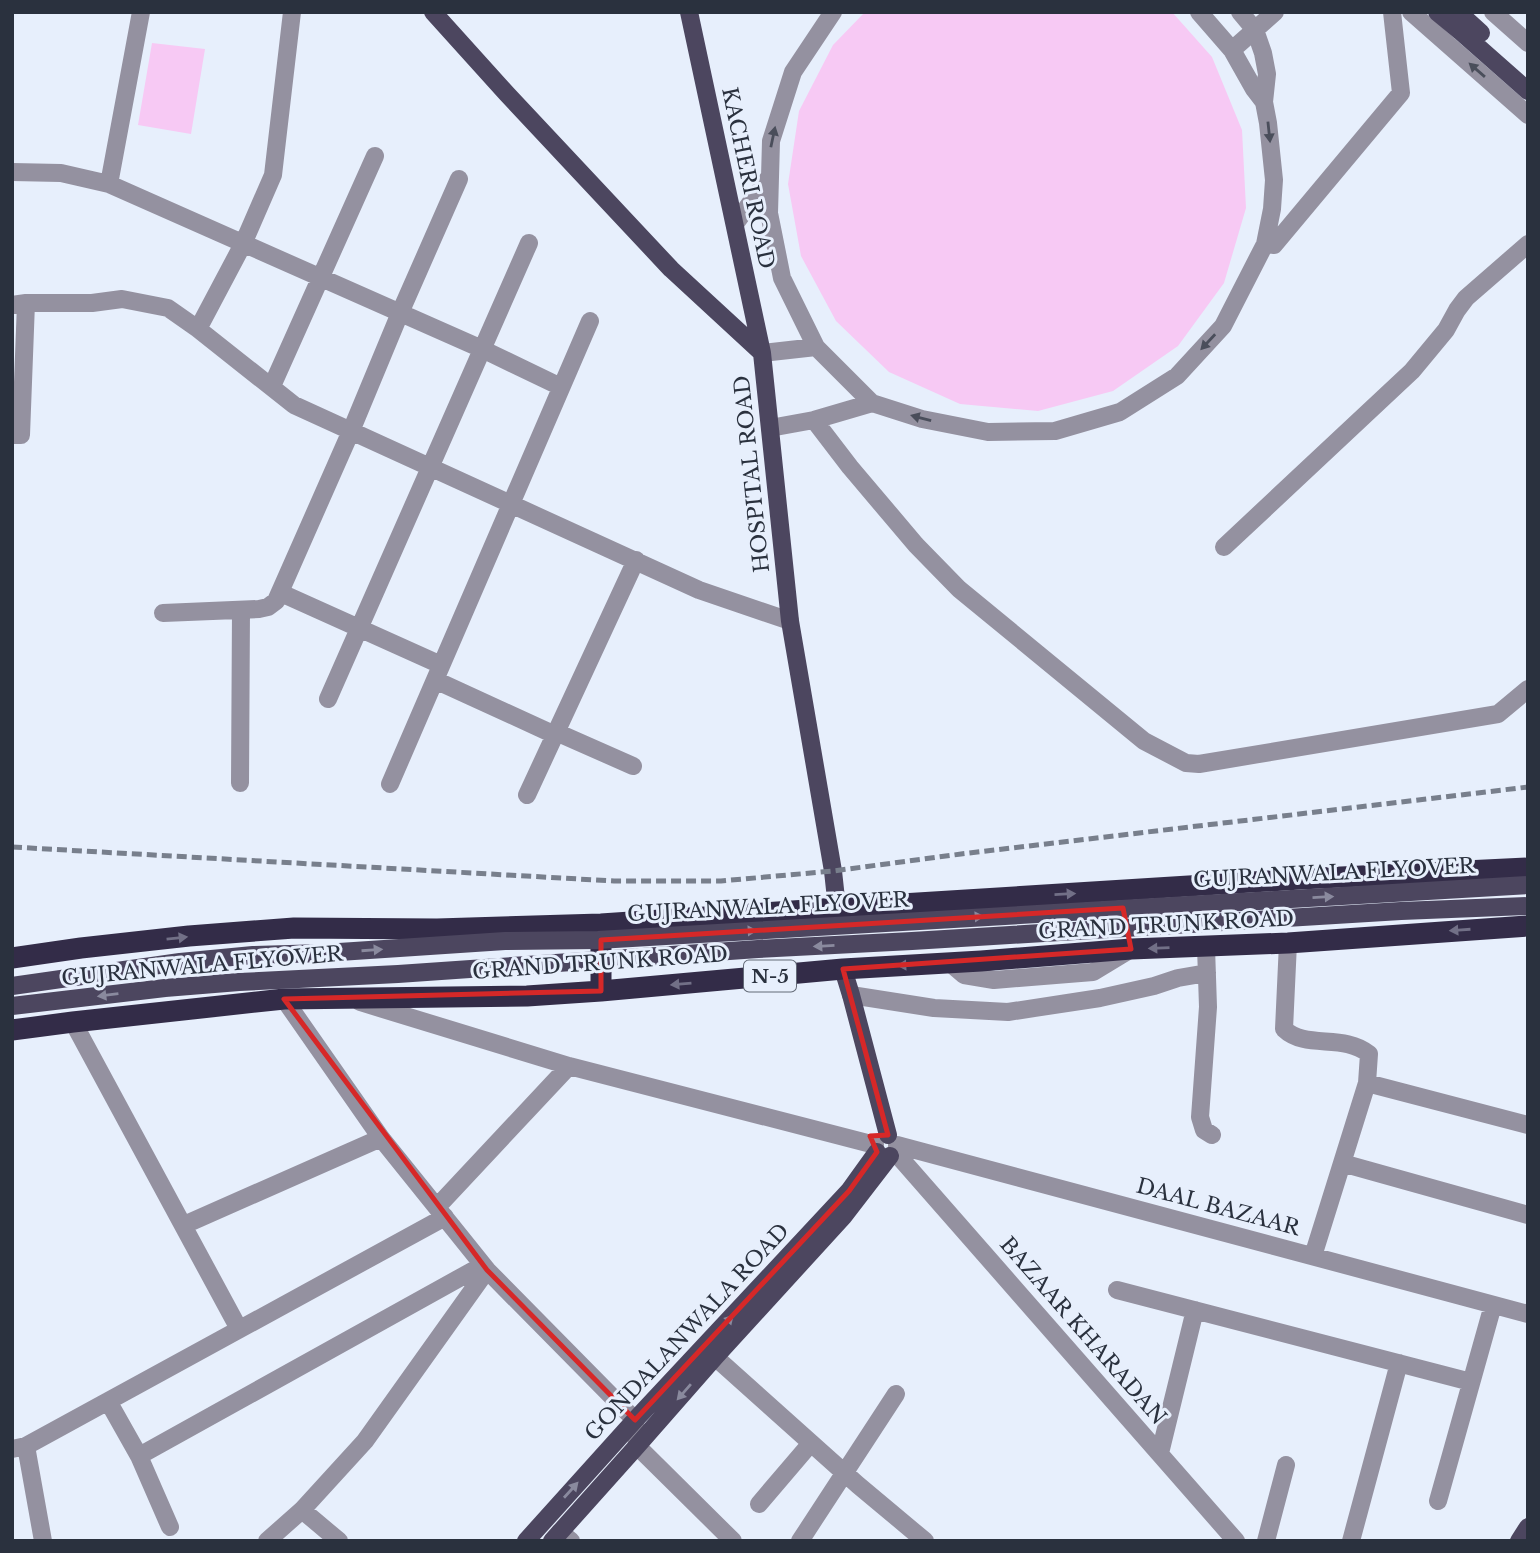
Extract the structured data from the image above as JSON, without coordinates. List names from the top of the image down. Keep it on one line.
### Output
{"streets":{"highway":["GRAND TRUNK ROAD","N-5"],"main road":["KACHERI ROAD","HOSPITAL ROAD","GUJRANWALA FLYOVER","GONDALANWALA ROAD"],"street":["DAAL BAZAAR","BAZAAR KHARADAN"]},"crossings":[["KACHERI ROAD","HOSPITAL ROAD"],["HOSPITAL ROAD","GRAND TRUNK ROAD"],["GRAND TRUNK ROAD","DAAL BAZAAR"],["DAAL BAZAAR","BAZAAR KHARADAN"],["DAAL BAZAAR","GONDALANWALA ROAD"],["BAZAAR KHARADAN","GONDALANWALA ROAD"]]}
